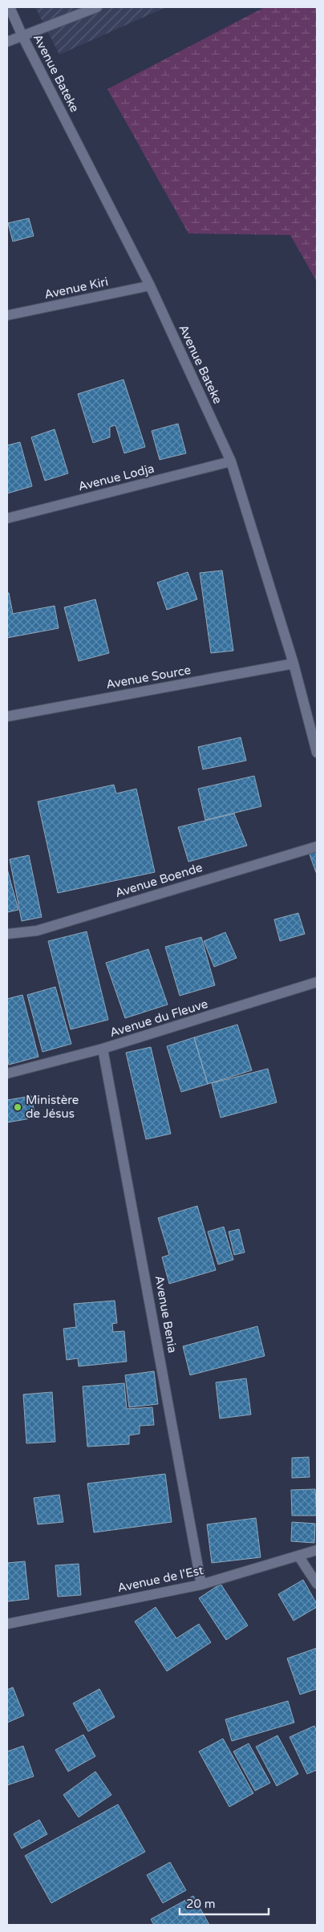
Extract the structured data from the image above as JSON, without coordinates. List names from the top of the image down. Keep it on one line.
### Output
{"streets":{"street":["Avenue Bateke","Avenue Kiri","Avenue Lodja","Avenue Source","Avenue Boende","Avenue du Fleuve","Avenue Benia","Avenue de l'Est"]},"crossings":[["Avenue Bateke","Avenue Kiri"],["Avenue Bateke","Avenue Lodja"],["Avenue Bateke","Avenue Source"],["Avenue du Fleuve","Avenue Benia"],["Avenue Benia","Avenue de l'Est"]],"places":["Ministère de Jésus"],"scale_bar":"20 m"}
